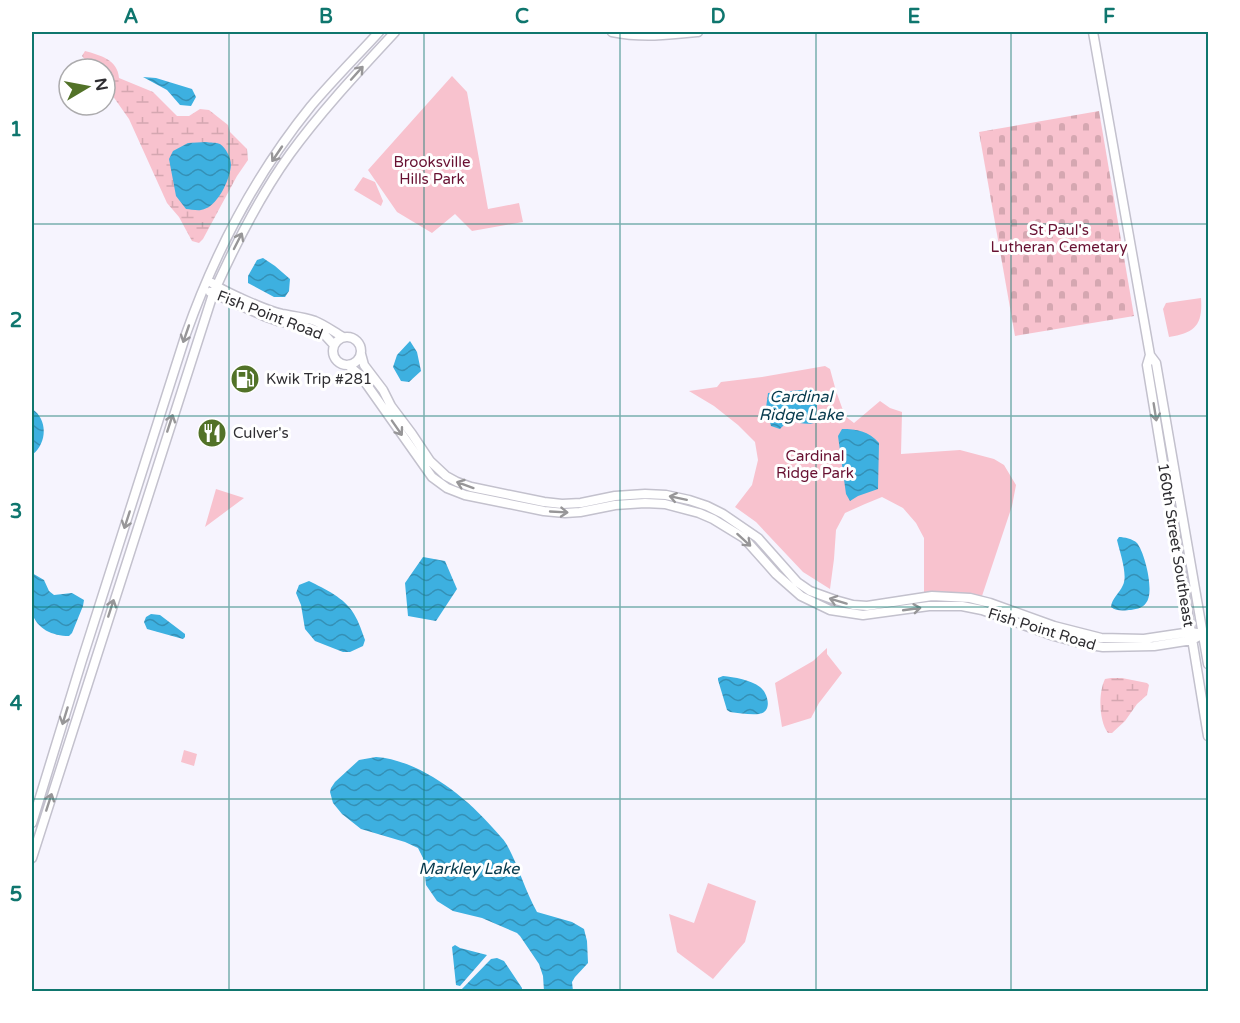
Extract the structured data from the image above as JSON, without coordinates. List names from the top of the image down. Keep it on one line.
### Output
{"streets":{"street":["Fish Point Road","160th Street Southeast"]},"crossings":[["Fish Point Road","160th Street Southeast"]],"water":["Cardinal Ridge Lake","Markley Lake"],"parks":["Brooksville Hills Park","St Paul's Lutheran Cemetary","Cardinal Ridge Park"],"places":{"fuel station":["Kwik Trip #281"],"restaurant":["Culver's"]},"north":"right","grid":{"columns":["A","B","C","D","E","F"],"rows":["1","2","3","4","5"]}}
